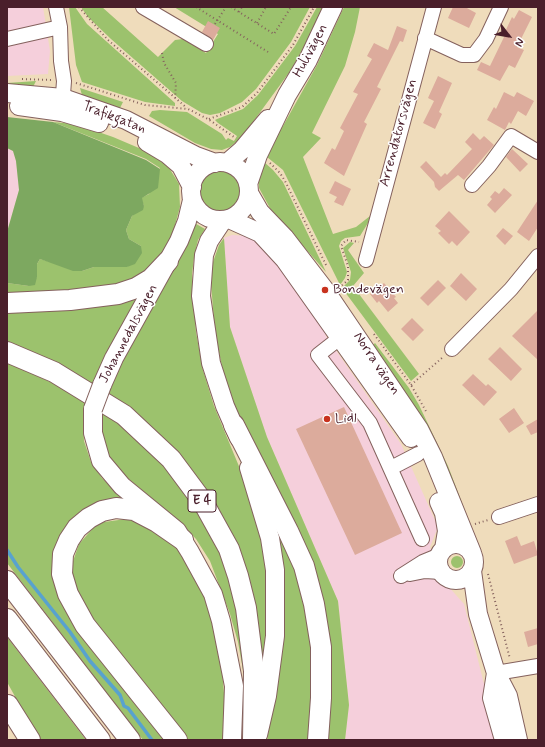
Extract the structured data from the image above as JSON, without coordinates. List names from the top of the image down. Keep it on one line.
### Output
{"streets":{"highway":["E 4"],"main road":["Hulivägen","Trafikgatan","Johannedalsvägen","Norra vägen"],"street":["Arrendatorsvägen"]},"crossings":[["Hulivägen","Trafikgatan"],["Hulivägen","Johannedalsvägen"],["Hulivägen","Norra vägen"],["Trafikgatan","Johannedalsvägen"],["Trafikgatan","Norra vägen"],["Johannedalsvägen","Norra vägen"]],"places":["Bondevägen","Lidl"],"north":"bottom right"}
